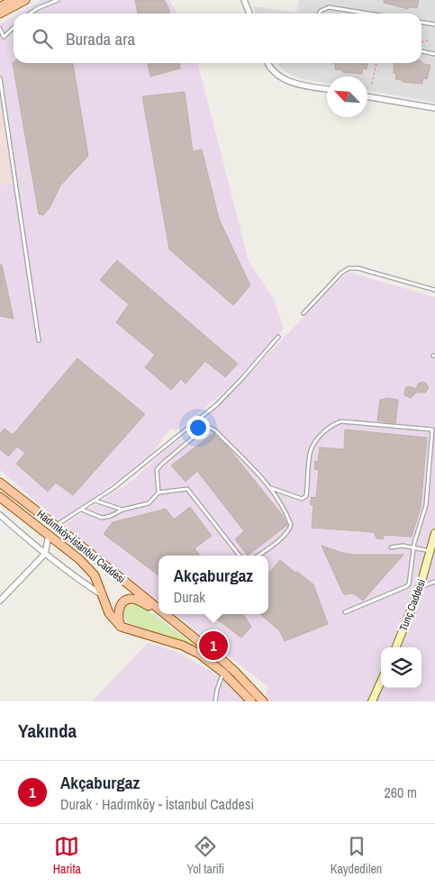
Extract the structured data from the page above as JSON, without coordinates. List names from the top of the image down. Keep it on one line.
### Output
{"streets":{"main road":["Hadımköy-İstanbul Caddesi","Tunç Caddesi"]},"north":"top left","page":{"search":"Burada ara","popup":["Akçaburgaz","Durak"],"pins":"1","heading":"Yakında","list":[{"mark":"1","name":"Akçaburgaz","note":"Durak · Hadımköy - İstanbul Caddesi","value":"260 m"}],"nav":["Harita","Yol tarifi","Kaydedilen"]}}
